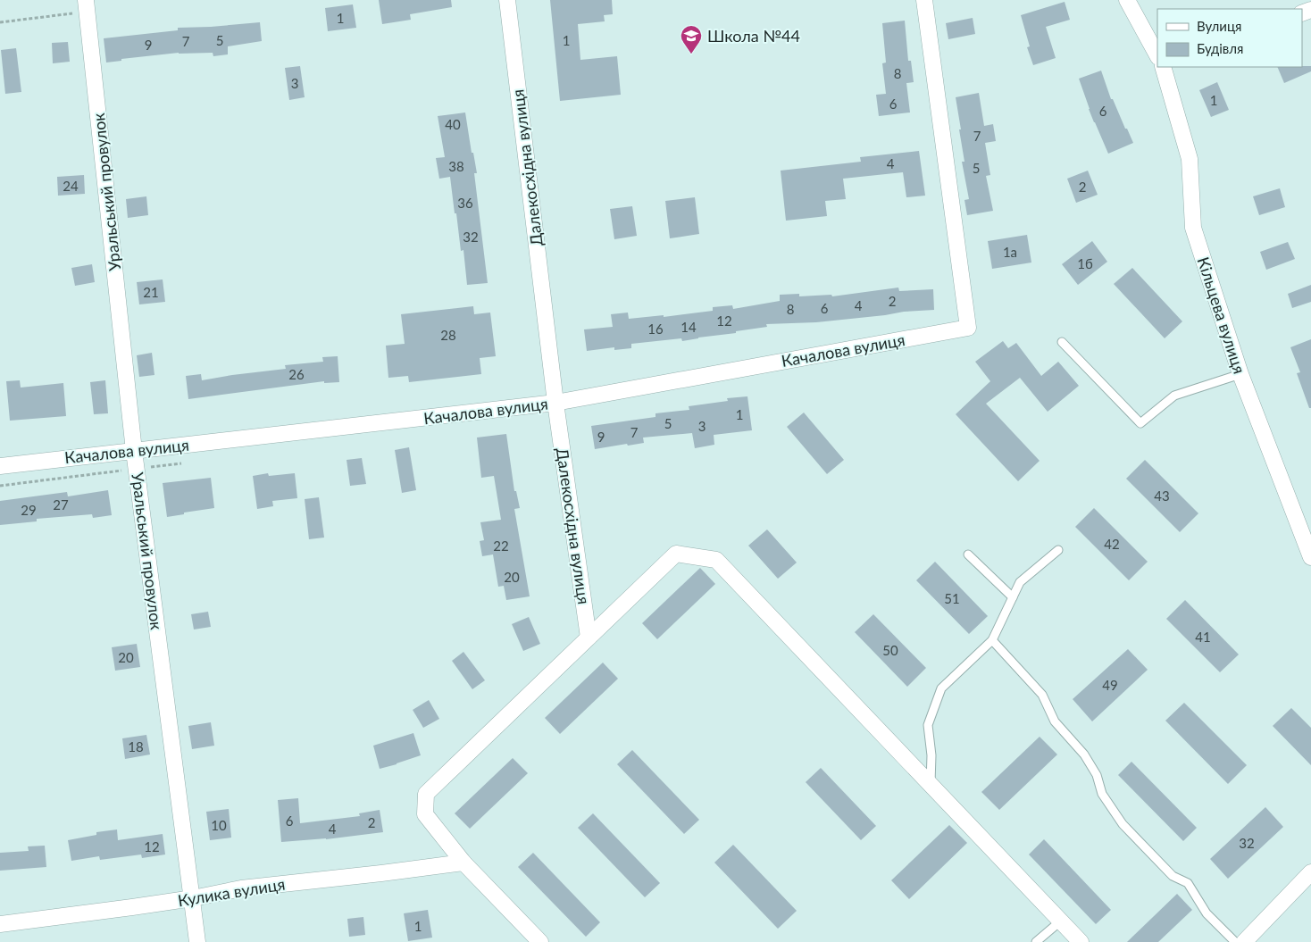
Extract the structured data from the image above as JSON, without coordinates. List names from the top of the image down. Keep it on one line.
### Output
{"streets":{"street":["Далекосхідна вулиця","Уральський провулок","Кільцева вулиця","Качалова вулиця","Кулика вулиця"]},"crossings":[["Далекосхідна вулиця","Качалова вулиця"],["Уральський провулок","Качалова вулиця"],["Уральський провулок","Кулика вулиця"]],"places":{"school or university":["Школа №44"]},"house_numbers":["1","5","1","7","9","8","3","1","6","6","40","7","4","38","5","24","2","36","32","1а","1б","21","2","4","6","8","12","14","16","28","26","1","5","3","7","9","43","27","29","42","22","20","51","41","50","20","49","18","6","2","10","4","32","12","1"],"legend":["Вулиця","Будівля"]}
